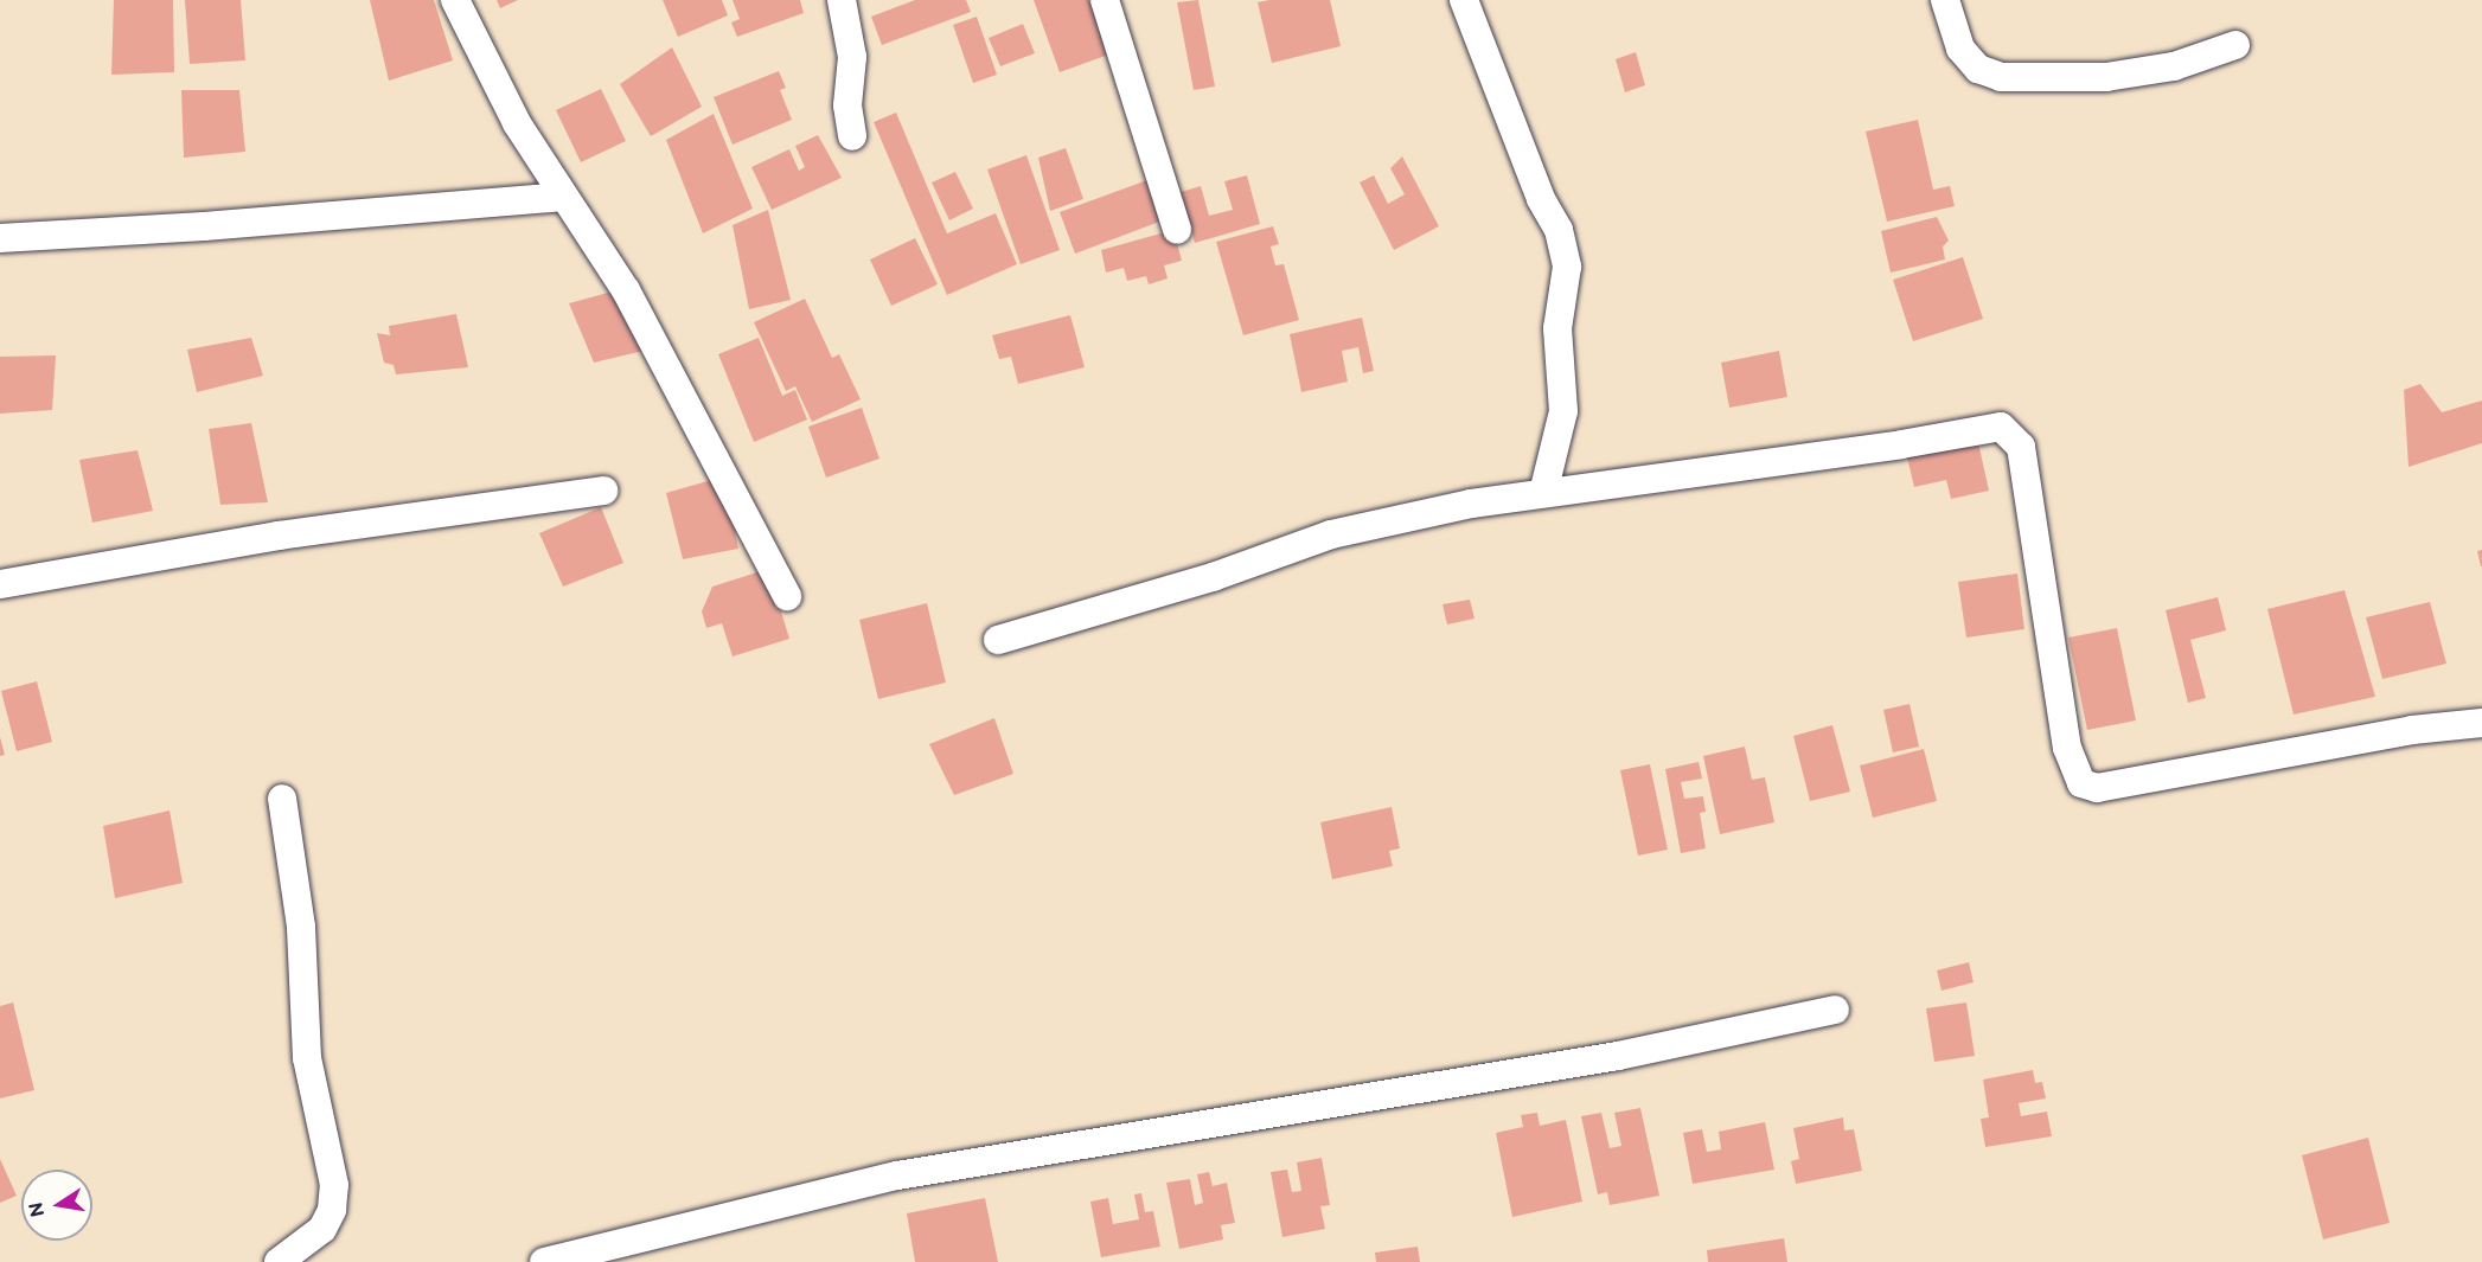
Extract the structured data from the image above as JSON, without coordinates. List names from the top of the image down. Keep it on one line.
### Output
{"north":"left"}
